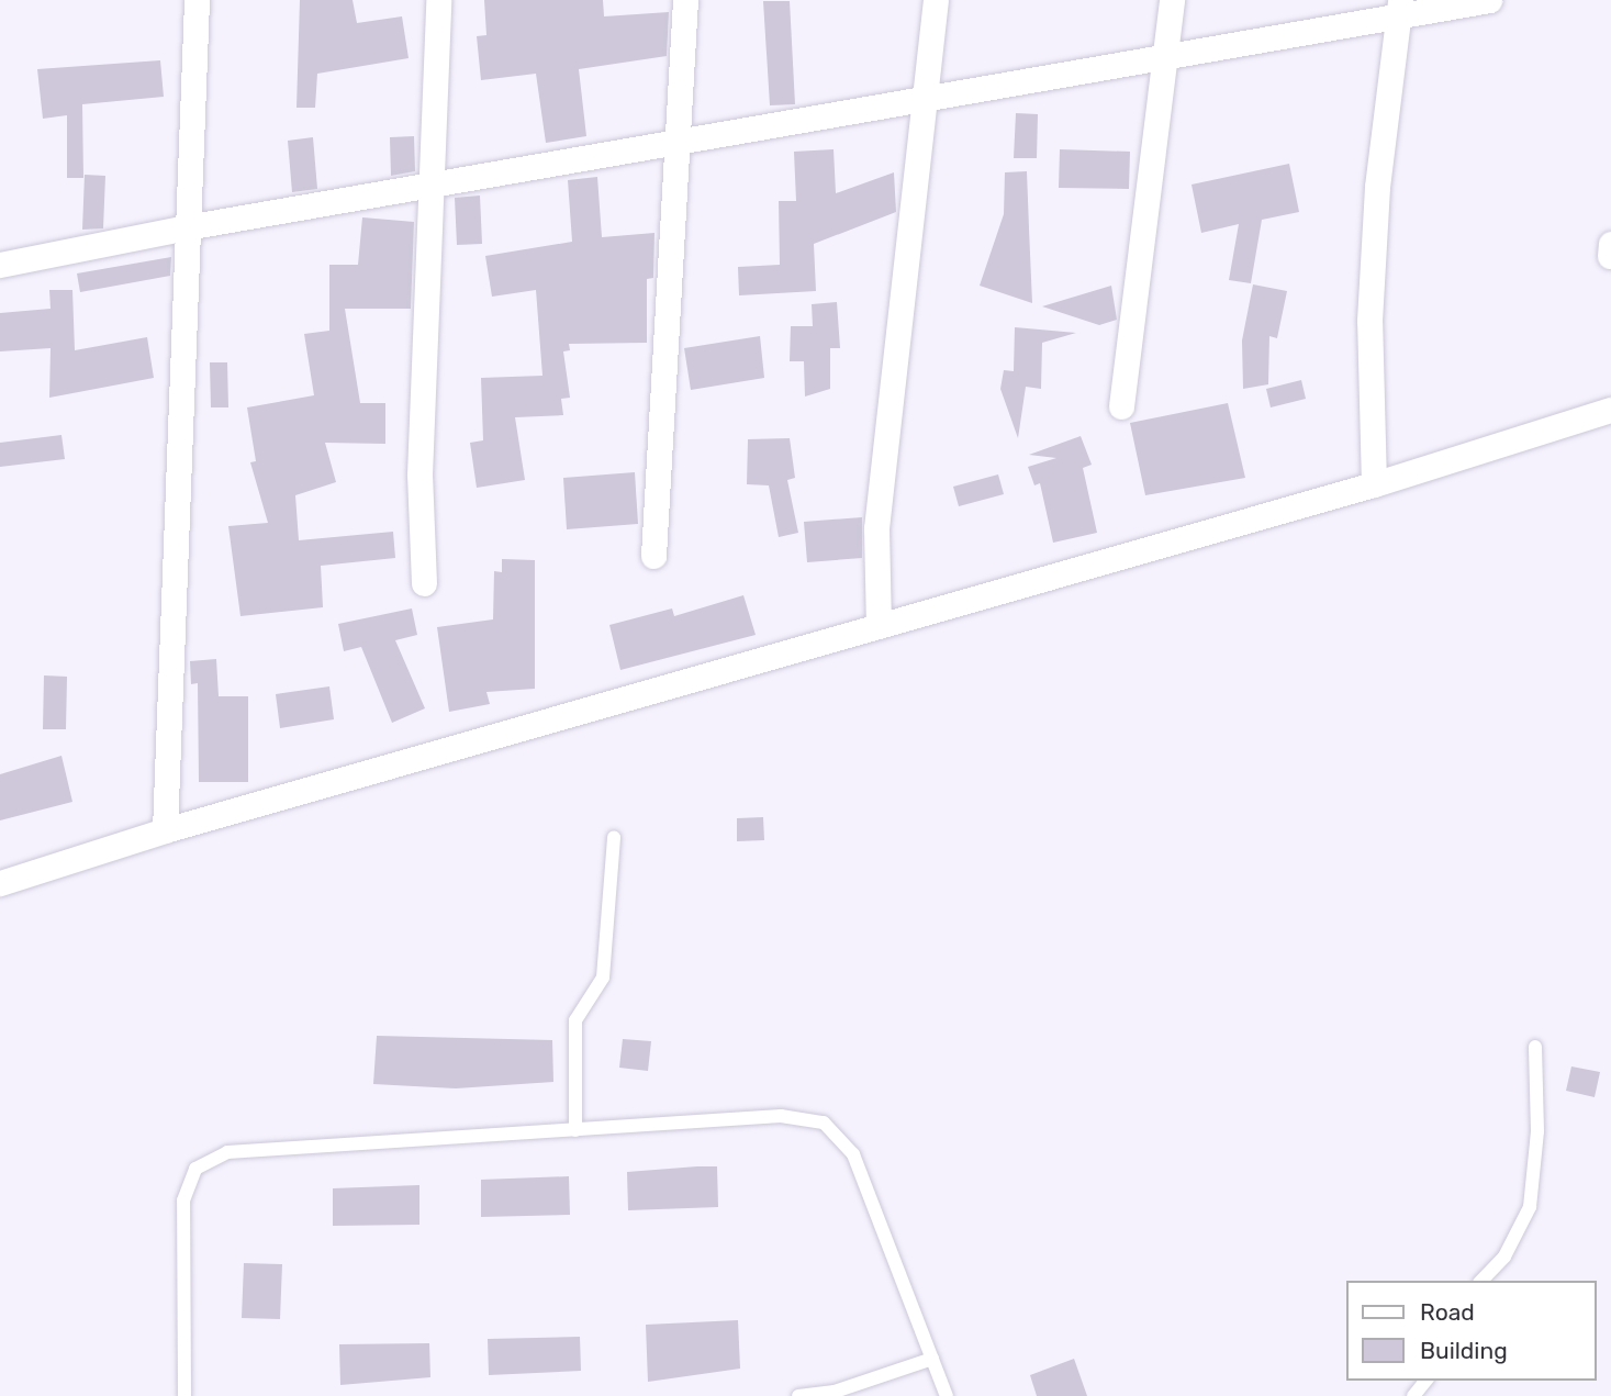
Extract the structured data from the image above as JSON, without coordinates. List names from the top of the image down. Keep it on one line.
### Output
{"legend":["Road","Building"]}
